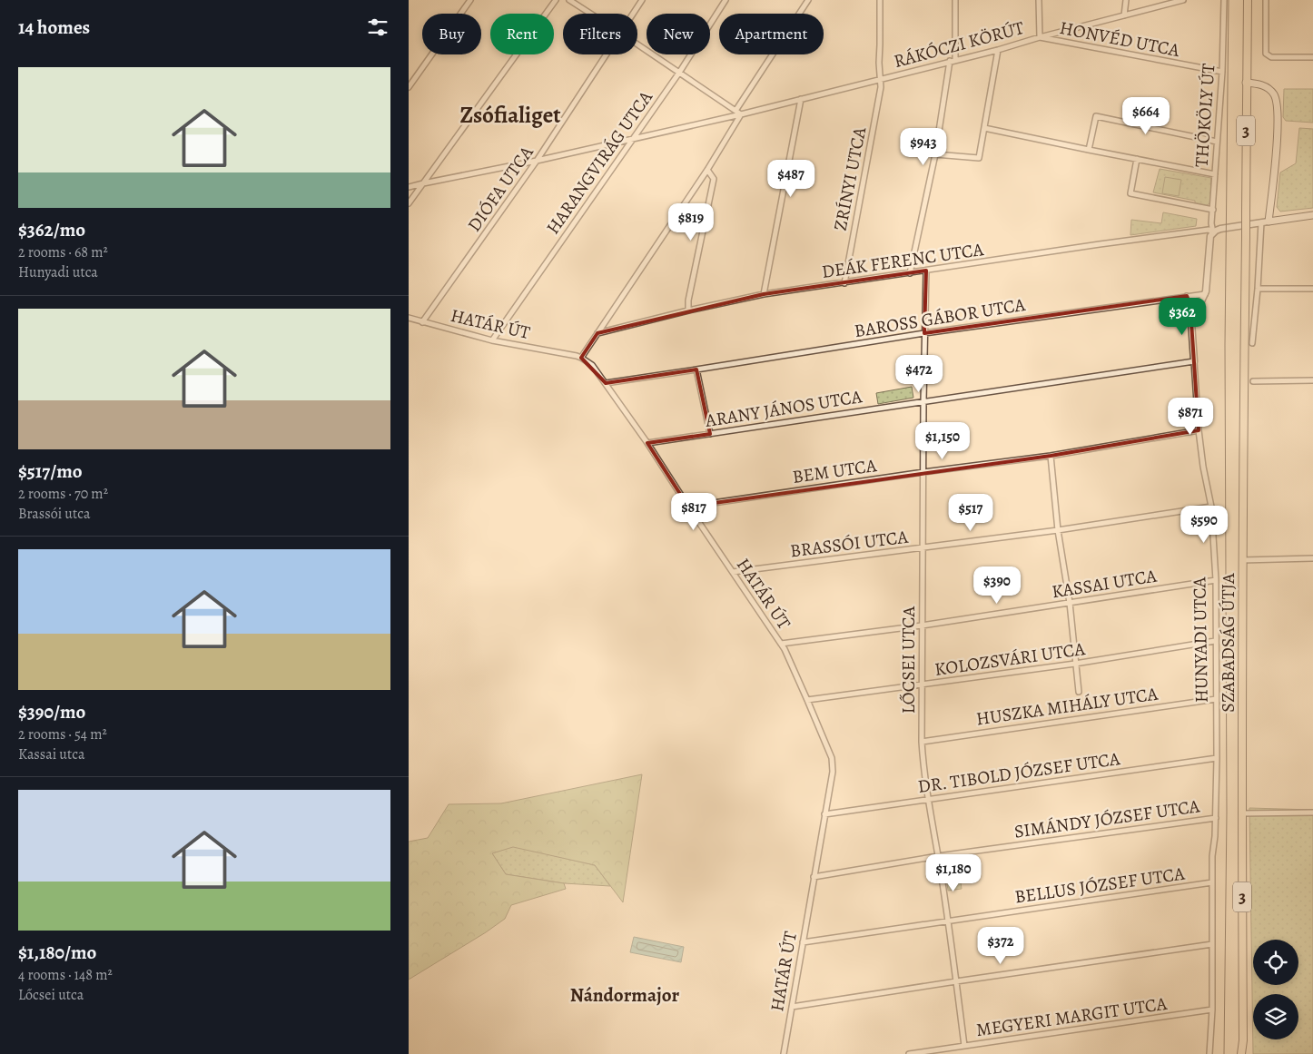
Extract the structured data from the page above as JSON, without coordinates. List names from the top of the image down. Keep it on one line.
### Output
{"streets":{"main road":["3","SZABADSÁG ÚTJA"],"street":["HONVÉD UTCA","RÁKÓCZI KÖRÚT","THÖKÖLY ÚT","HARANGVIRÁG UTCA","ZRÍNYI UTCA","DIÓFA UTCA","DEÁK FERENC UTCA","BAROSS GÁBOR UTCA","HATÁR ÚT","ARANY JÁNOS UTCA","BEM UTCA","BRASSÓI UTCA","KASSAI UTCA","HUNYADI UTCA","KOLOZSVÁRI UTCA","LŐCSEI UTCA","HUSZKA MIHÁLY UTCA","DR. TIBOLD JÓZSEF UTCA","SIMÁNDY JÓZSEF UTCA","BELLUS JÓZSEF UTCA","MEGYERI MARGIT UTCA"]},"crossings":[["HONVÉD UTCA","RÁKÓCZI KÖRÚT"],["HONVÉD UTCA","THÖKÖLY ÚT"],["RÁKÓCZI KÖRÚT","HARANGVIRÁG UTCA"],["RÁKÓCZI KÖRÚT","ZRÍNYI UTCA"],["RÁKÓCZI KÖRÚT","DIÓFA UTCA"],["THÖKÖLY ÚT","DEÁK FERENC UTCA"],["THÖKÖLY ÚT","HUNYADI UTCA"],["3","SZABADSÁG ÚTJA"],["HARANGVIRÁG UTCA","HATÁR ÚT"],["ZRÍNYI UTCA","DEÁK FERENC UTCA"],["DIÓFA UTCA","HATÁR ÚT"],["DEÁK FERENC UTCA","HUNYADI UTCA"],["DEÁK FERENC UTCA","LŐCSEI UTCA"],["BAROSS GÁBOR UTCA","HATÁR ÚT"],["BAROSS GÁBOR UTCA","HUNYADI UTCA"],["BAROSS GÁBOR UTCA","LŐCSEI UTCA"],["HATÁR ÚT","ARANY JÁNOS UTCA"],["HATÁR ÚT","BEM UTCA"],["HATÁR ÚT","BRASSÓI UTCA"],["HATÁR ÚT","KASSAI UTCA"],["HATÁR ÚT","KOLOZSVÁRI UTCA"],["HATÁR ÚT","DR. TIBOLD JÓZSEF UTCA"],["HATÁR ÚT","SIMÁNDY JÓZSEF UTCA"],["HATÁR ÚT","BELLUS JÓZSEF UTCA"],["ARANY JÁNOS UTCA","HUNYADI UTCA"],["ARANY JÁNOS UTCA","LŐCSEI UTCA"],["BEM UTCA","HUNYADI UTCA"],["BEM UTCA","LŐCSEI UTCA"],["BRASSÓI UTCA","HUNYADI UTCA"],["BRASSÓI UTCA","LŐCSEI UTCA"],["KASSAI UTCA","HUNYADI UTCA"],["KASSAI UTCA","LŐCSEI UTCA"],["HUNYADI UTCA","KOLOZSVÁRI UTCA"],["HUNYADI UTCA","HUSZKA MIHÁLY UTCA"],["HUNYADI UTCA","DR. TIBOLD JÓZSEF UTCA"],["HUNYADI UTCA","SIMÁNDY JÓZSEF UTCA"],["HUNYADI UTCA","BELLUS JÓZSEF UTCA"],["HUNYADI UTCA","MEGYERI MARGIT UTCA"],["KOLOZSVÁRI UTCA","LŐCSEI UTCA"],["LŐCSEI UTCA","HUSZKA MIHÁLY UTCA"],["LŐCSEI UTCA","DR. TIBOLD JÓZSEF UTCA"],["LŐCSEI UTCA","SIMÁNDY JÓZSEF UTCA"],["LŐCSEI UTCA","BELLUS JÓZSEF UTCA"],["LŐCSEI UTCA","MEGYERI MARGIT UTCA"]],"districts":["Zsófialiget","Nándormajor"],"page":{"heading":"14 homes","chip":["Buy","Rent","Filters","New","Apartment"],"list":[{"name":"$362/mo","note":"2 rooms · 68 m² · Hunyadi utca"},{"name":"$517/mo","note":"2 rooms · 70 m² · Brassói utca"},{"name":"$390/mo","note":"2 rooms · 54 m² · Kassai utca"},{"name":"$1,180/mo","note":"4 rooms · 148 m² · Lőcsei utca"}],"price":["$664","$943","$487","$819","$362","$472","$871","$1,150","$817","$517","$590","$390","$1,180","$372"]}}
